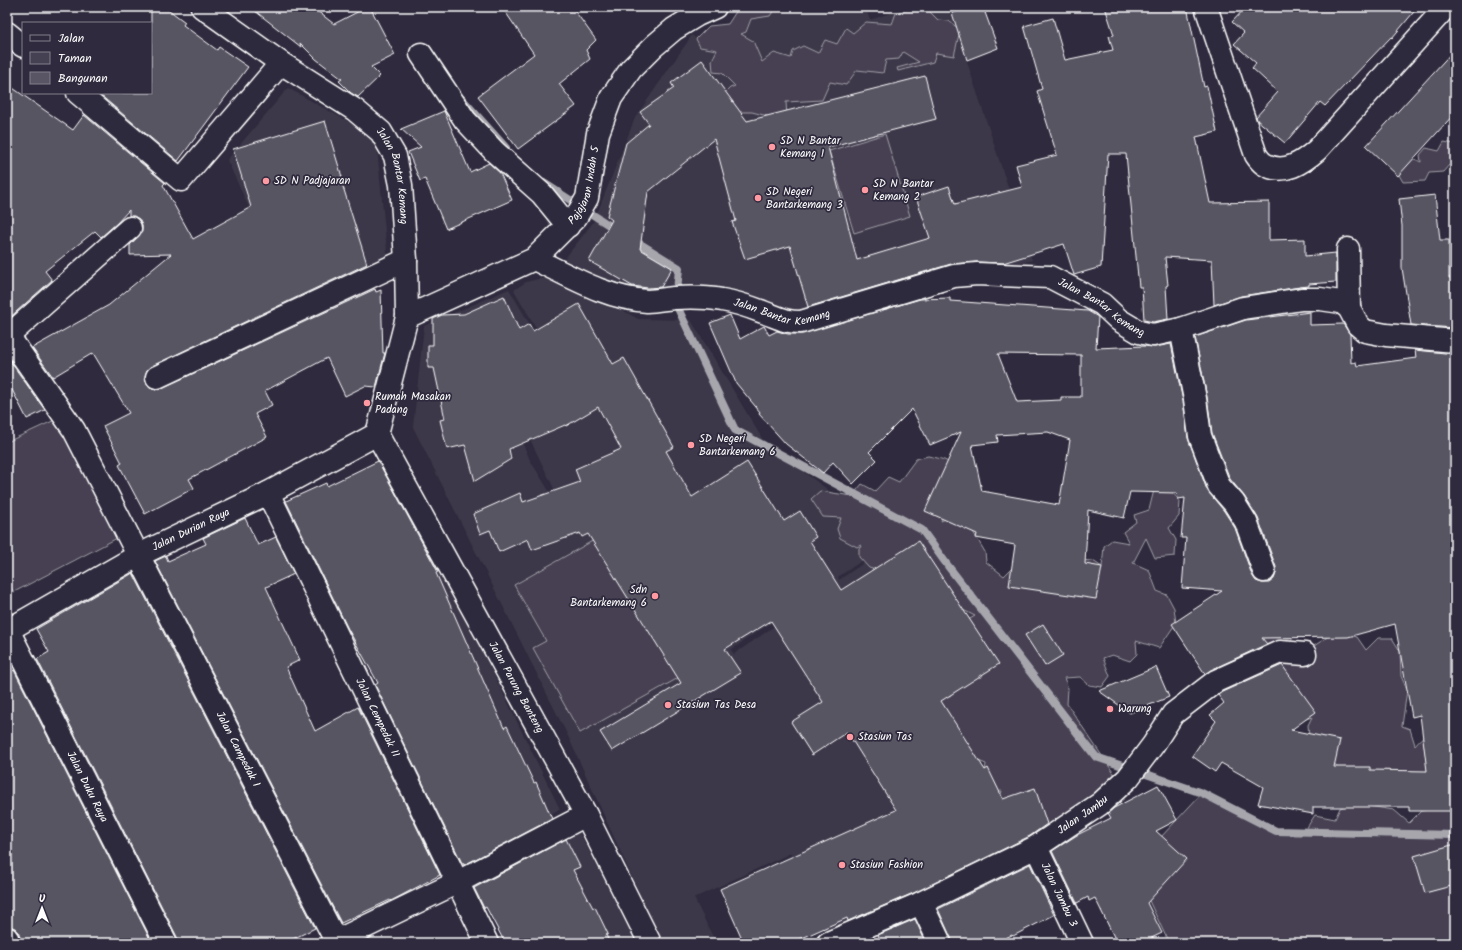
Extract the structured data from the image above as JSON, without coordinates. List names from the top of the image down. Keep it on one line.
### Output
{"streets":{"street":["Jalan Bantar Kemang","Pajajaran Indah 5","Jalan Durian Raya","Jalan Parung Banteng","Jalan Cempedak II","Jalan Campedak 1","Jalan Duku Raya","Jalan Jambu","Jalan Jambu 3"]},"crossings":[["Jalan Bantar Kemang","Pajajaran Indah 5"],["Jalan Bantar Kemang","Jalan Durian Raya"],["Jalan Bantar Kemang","Jalan Parung Banteng"],["Jalan Durian Raya","Jalan Parung Banteng"],["Jalan Durian Raya","Jalan Cempedak II"],["Jalan Durian Raya","Jalan Campedak 1"],["Jalan Durian Raya","Jalan Duku Raya"],["Jalan Jambu","Jalan Jambu 3"]],"places":["SD N Bantar Kemang 1","SD N Padjajaran","SD N Bantar Kemang 2","SD Negeri Bantarkemang 3","Rumah Masakan Padang","SD Negeri Bantarkemang 6","Sdn Bantarkemang 6","Stasiun Tas Desa","Warung","Stasiun Tas","Stasiun Fashion"],"legend":["Jalan","Taman","Bangunan"],"north":"top"}
